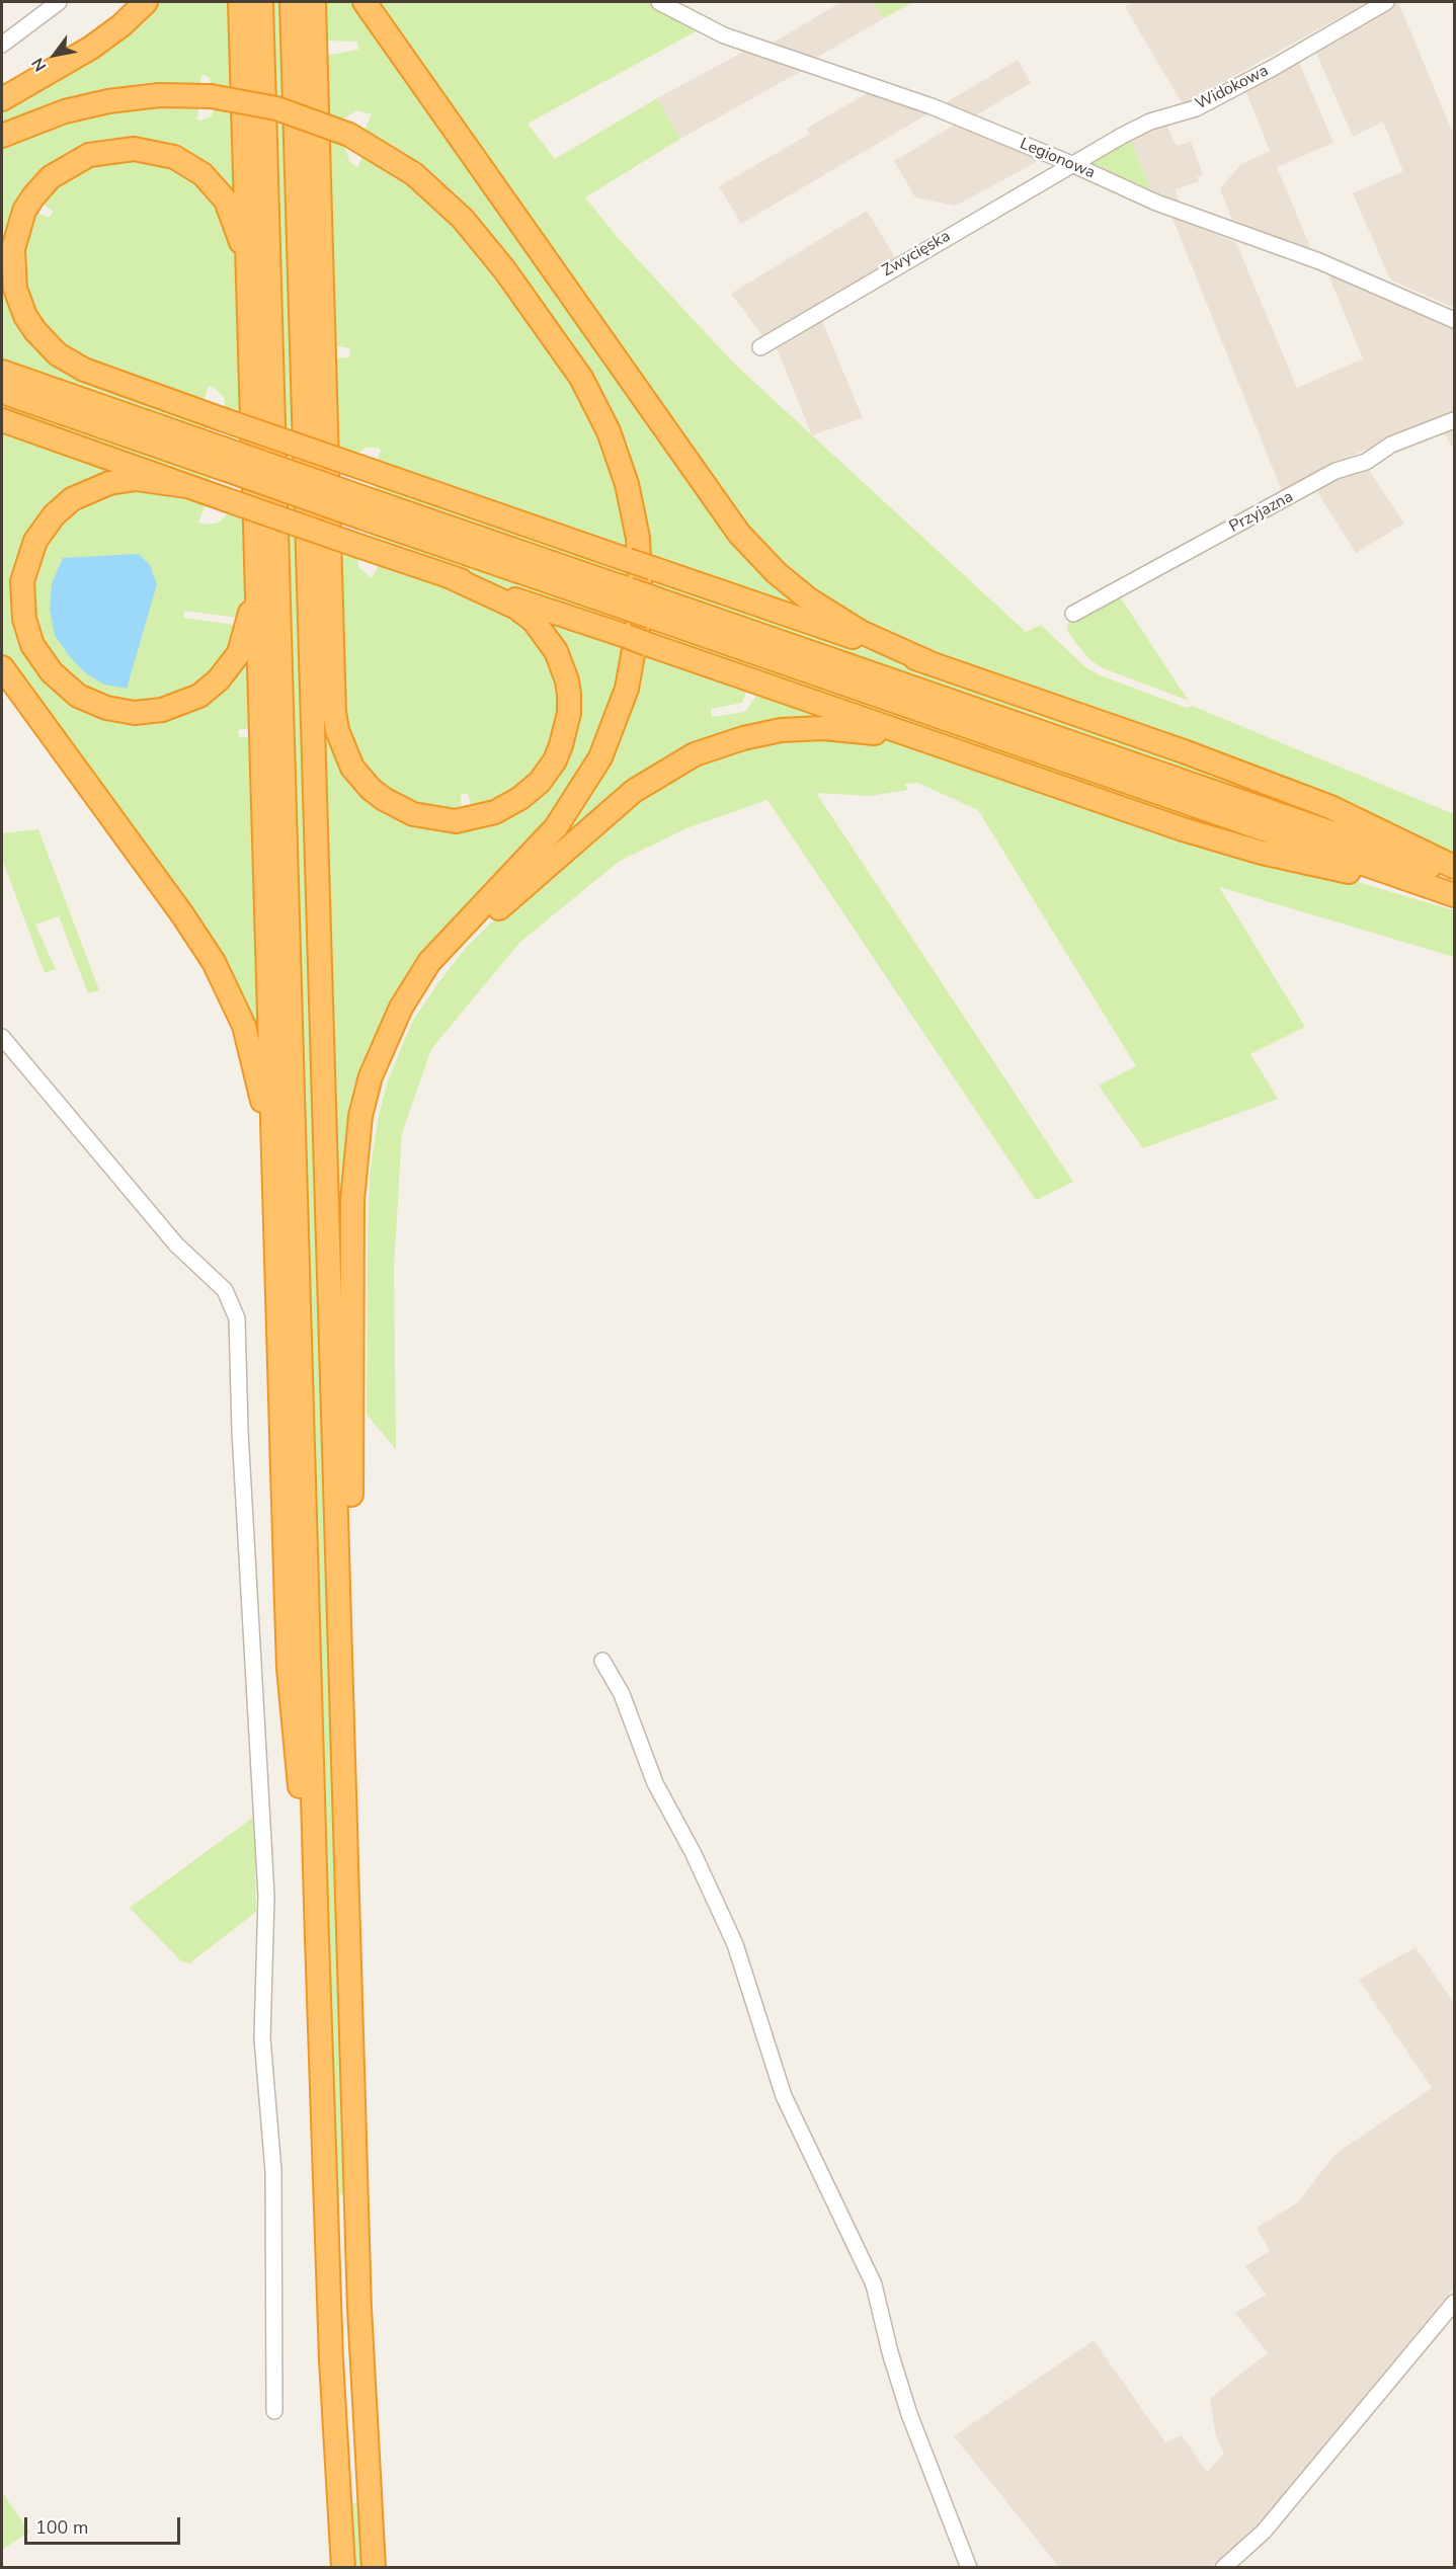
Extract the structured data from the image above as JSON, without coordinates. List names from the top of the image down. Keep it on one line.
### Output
{"streets":{"street":["Widokowa","Legionowa","Zwycięska","Przyjazna"]},"crossings":[["Widokowa","Legionowa"],["Widokowa","Zwycięska"],["Legionowa","Zwycięska"]],"scale_bar":"100 m","north":"bottom left"}
